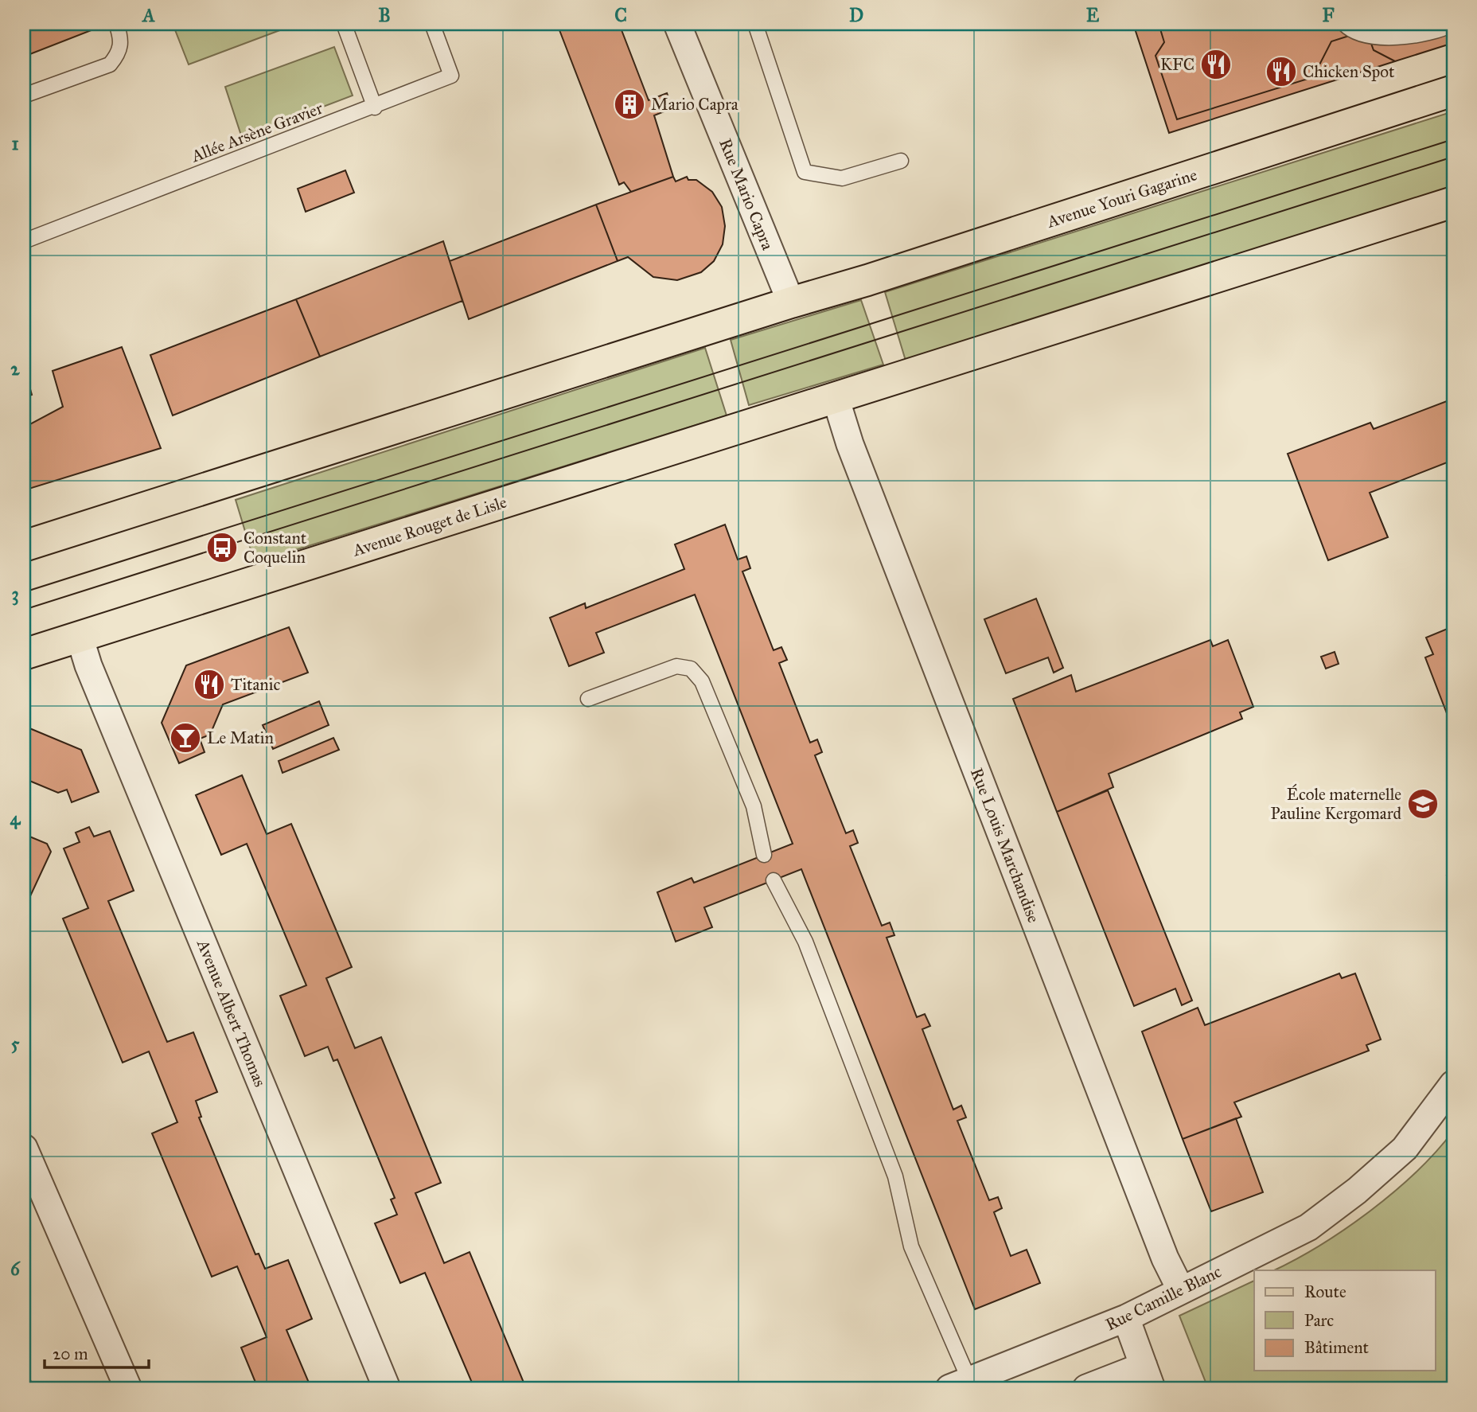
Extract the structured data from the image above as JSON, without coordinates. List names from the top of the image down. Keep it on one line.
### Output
{"streets":{"main road":["Avenue Youri Gagarine","Avenue Rouget de Lisle"],"street":["Rue Mario Capra","Rue Louis Marchandise","Avenue Albert Thomas","Rue Camille Blanc"],"lane":["Allée Arsène Gravier"]},"crossings":[["Rue Mario Capra","Avenue Youri Gagarine"],["Avenue Rouget de Lisle","Rue Louis Marchandise"],["Avenue Rouget de Lisle","Avenue Albert Thomas"],["Rue Louis Marchandise","Rue Camille Blanc"]],"places":{"restaurant":["KFC","Chicken Spot","Titanic"],"building":["Mario Capra"],"bus stop":["Constant Coquelin"],"bar":["Le Matin"],"school or university":["École maternelle Pauline Kergomard"]},"legend":["Route","Parc","Bâtiment"],"scale_bar":"20 m","grid":{"columns":["A","B","C","D","E","F"],"rows":["1","2","3","4","5","6"]}}
